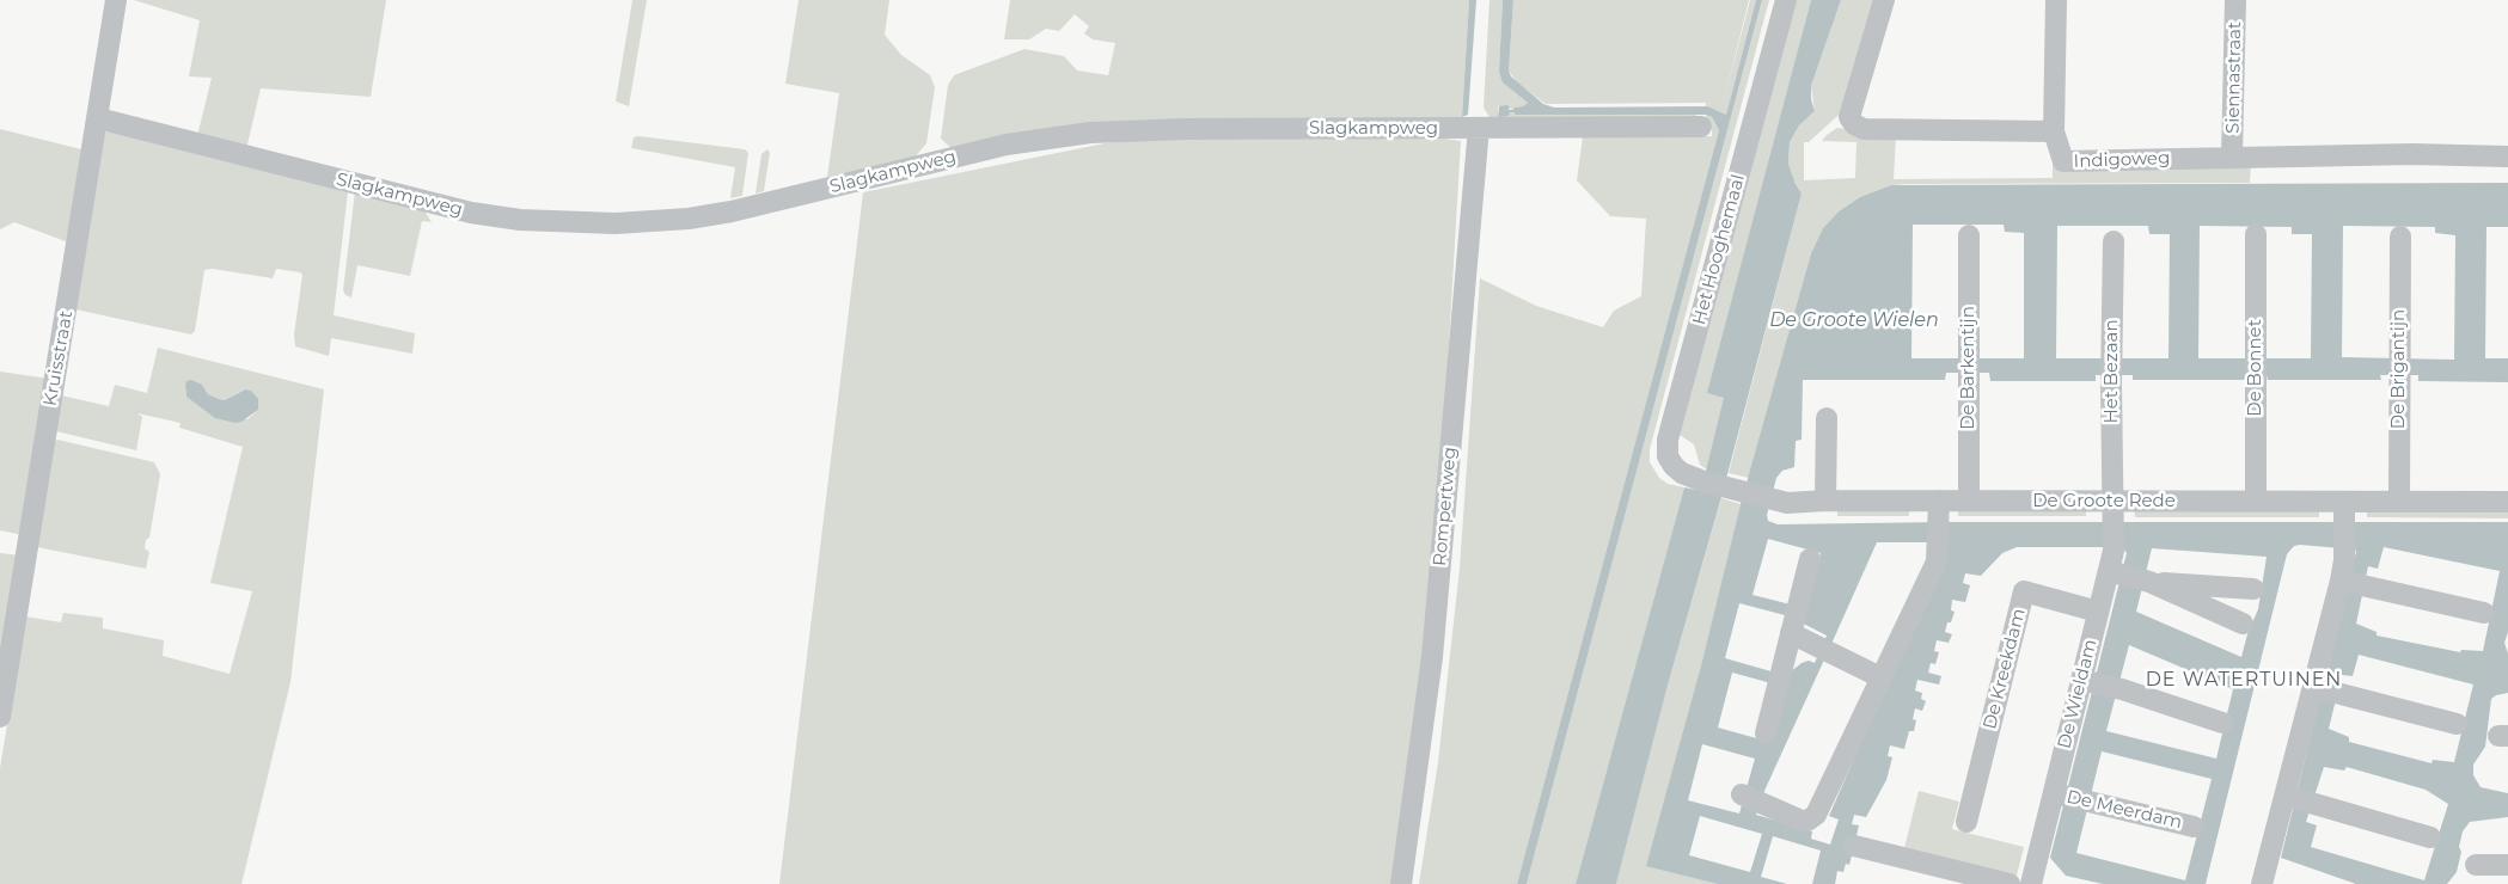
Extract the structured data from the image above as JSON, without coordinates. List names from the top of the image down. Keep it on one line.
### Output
{"streets":{"street":["Siennastraat","Slagkampweg","Indigoweg","Het Hooghemaal","Kruisstraat","De Barkentijn","De Bonnet","De Brigantijn","Het Bezaan","De Groote Rede","Rompertweg","De Kreekdam","De Wieldam","De Meerdam"]},"crossings":[["Siennastraat","Indigoweg"],["Slagkampweg","Kruisstraat"],["Slagkampweg","Rompertweg"],["Het Hooghemaal","De Groote Rede"],["De Barkentijn","De Groote Rede"],["De Bonnet","De Groote Rede"],["De Brigantijn","De Groote Rede"],["Het Bezaan","De Groote Rede"],["Het Bezaan","De Wieldam"],["De Groote Rede","De Wieldam"],["De Kreekdam","De Wieldam"],["De Wieldam","De Meerdam"]],"districts":["DE WATERTUINEN"],"water":["De Groote Wielen"]}
